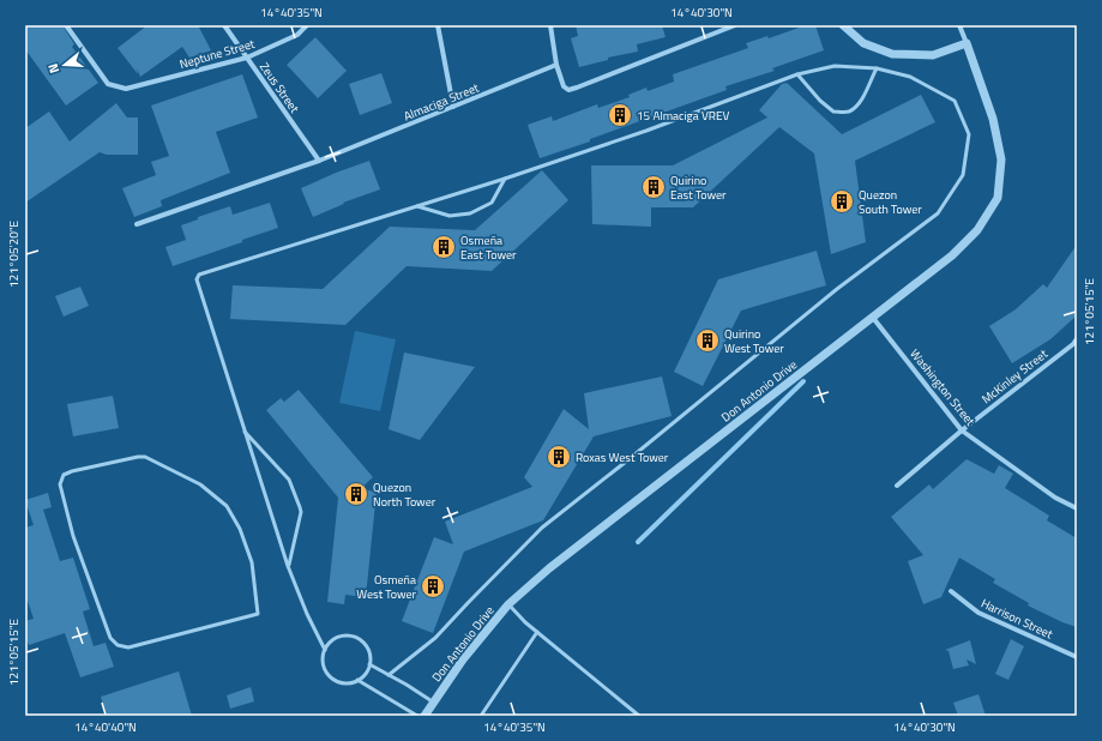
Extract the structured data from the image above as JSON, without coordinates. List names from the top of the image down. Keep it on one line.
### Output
{"streets":{"street":["Neptune Street","Zeus Street","Almaciga Street","McKinley Street","Washington Street","Don Antonio Drive","Harrison Street"]},"crossings":[["Neptune Street","Zeus Street"],["Zeus Street","Almaciga Street"],["McKinley Street","Washington Street"],["Washington Street","Don Antonio Drive"]],"places":{"building":["15 Almaciga VREV","Quirino East Tower","Quezon South Tower","Osmeña East Tower","Quirino West Tower","Roxas West Tower","Quezon North Tower","Osmeña West Tower"]},"north":"left","coordinates":["14°40'35\"N","14°40'30\"N","121°05'20\"E","121°05'15\"E","14°40'40\"N"]}
